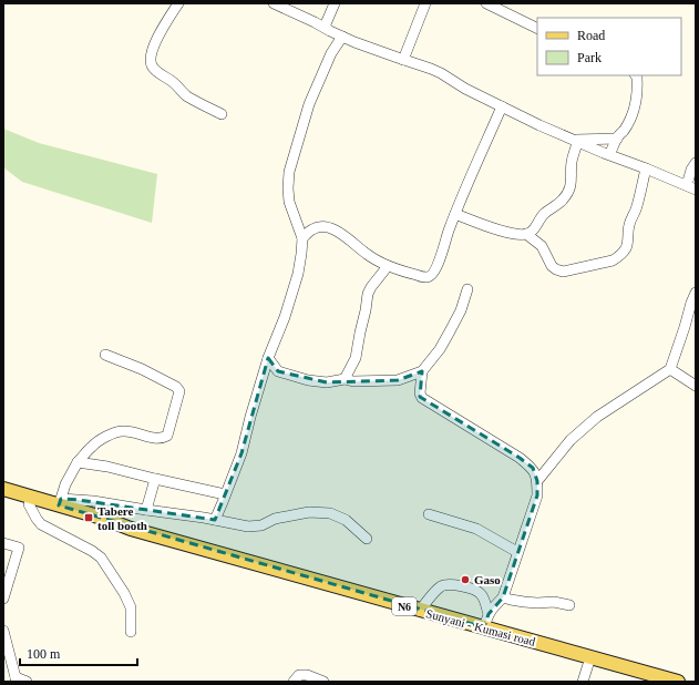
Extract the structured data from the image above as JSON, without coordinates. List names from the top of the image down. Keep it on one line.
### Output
{"streets":{"main road":["N6","Sunyani - Kumasi road"]},"crossings":[["N6","Sunyani - Kumasi road"]],"places":{"transit":["Tabere toll booth"],"other":["Gaso"]},"legend":["Road","Park"],"scale_bar":"100 m"}
